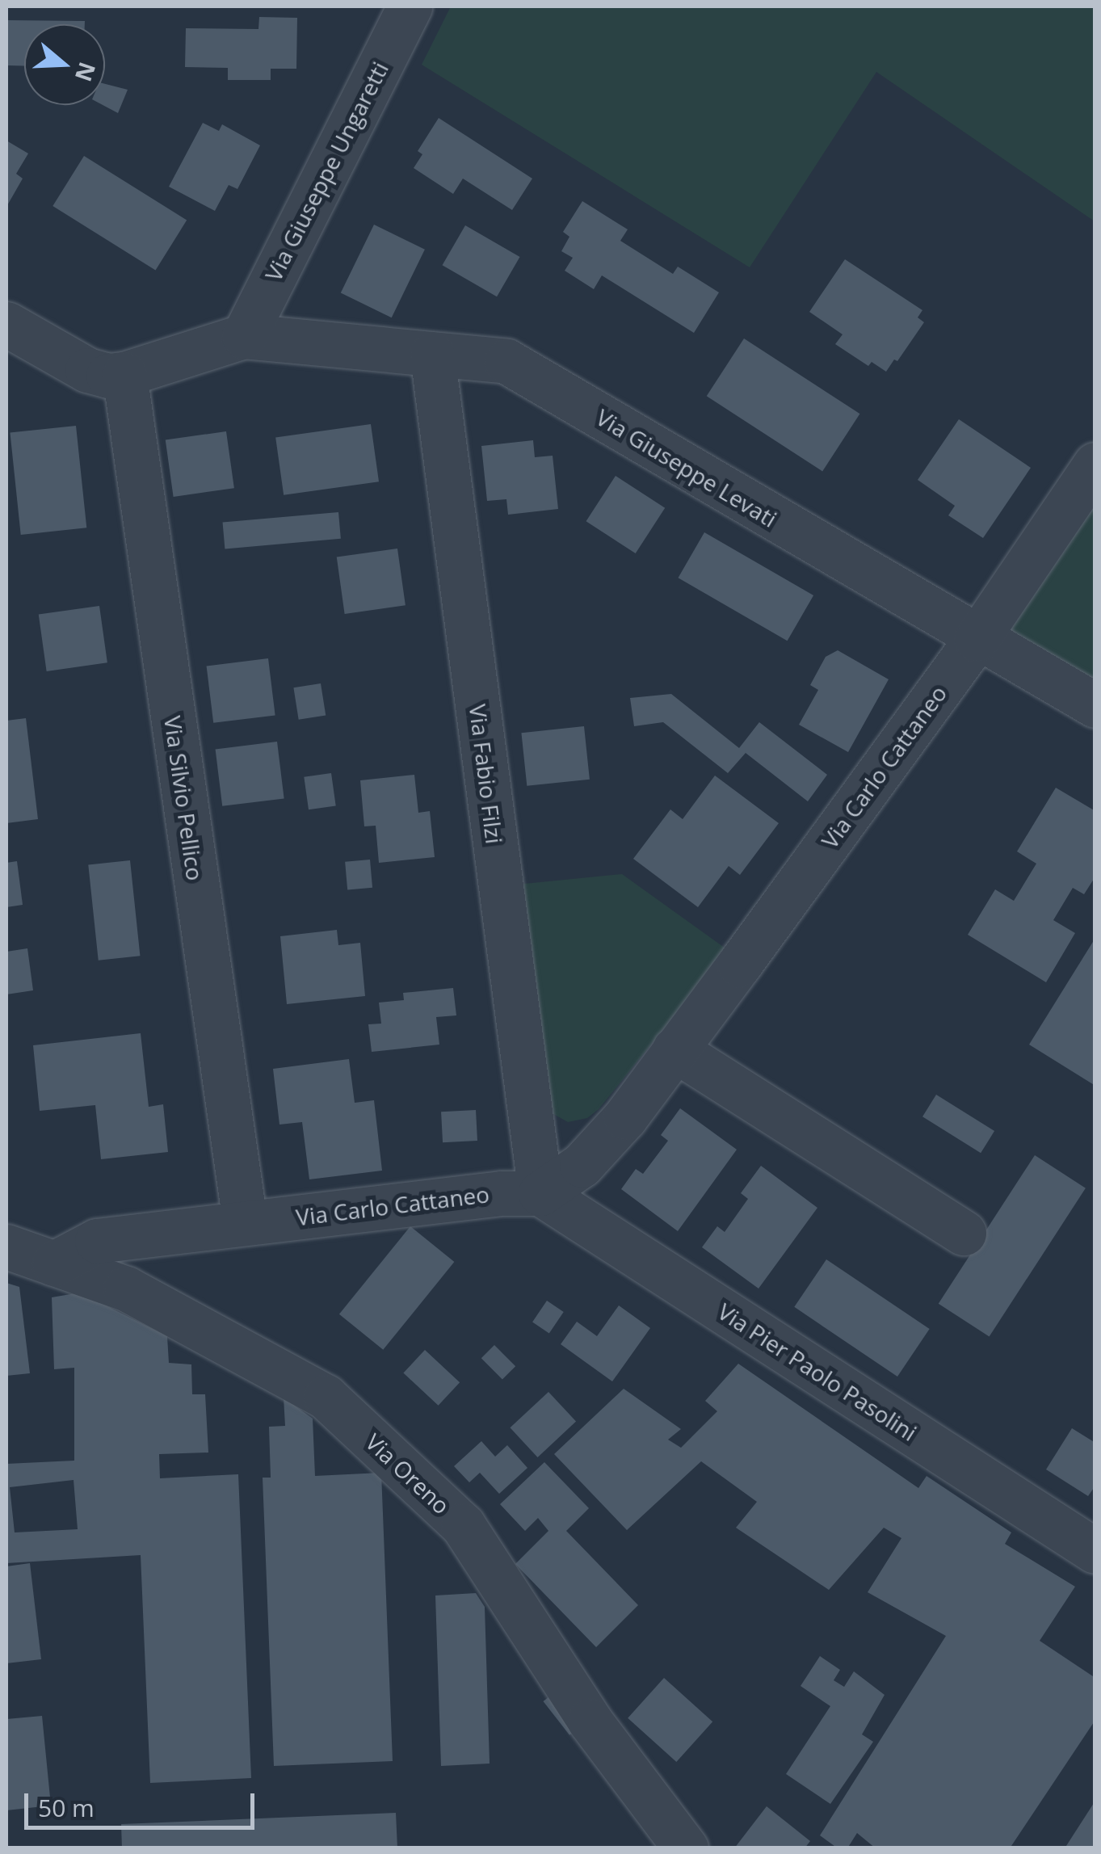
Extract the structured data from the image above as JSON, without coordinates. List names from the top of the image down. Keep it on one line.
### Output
{"streets":{"street":["Via Giuseppe Ungaretti","Via Giuseppe Levati","Via Carlo Cattaneo","Via Fabio Filzi","Via Silvio Pellico","Via Pier Paolo Pasolini","Via Oreno"]},"crossings":[["Via Giuseppe Ungaretti","Via Giuseppe Levati"],["Via Giuseppe Levati","Via Carlo Cattaneo"],["Via Giuseppe Levati","Via Fabio Filzi"],["Via Carlo Cattaneo","Via Fabio Filzi"],["Via Carlo Cattaneo","Via Silvio Pellico"],["Via Carlo Cattaneo","Via Pier Paolo Pasolini"],["Via Carlo Cattaneo","Via Oreno"],["Via Fabio Filzi","Via Pier Paolo Pasolini"]],"scale_bar":"50 m","north":"right"}
